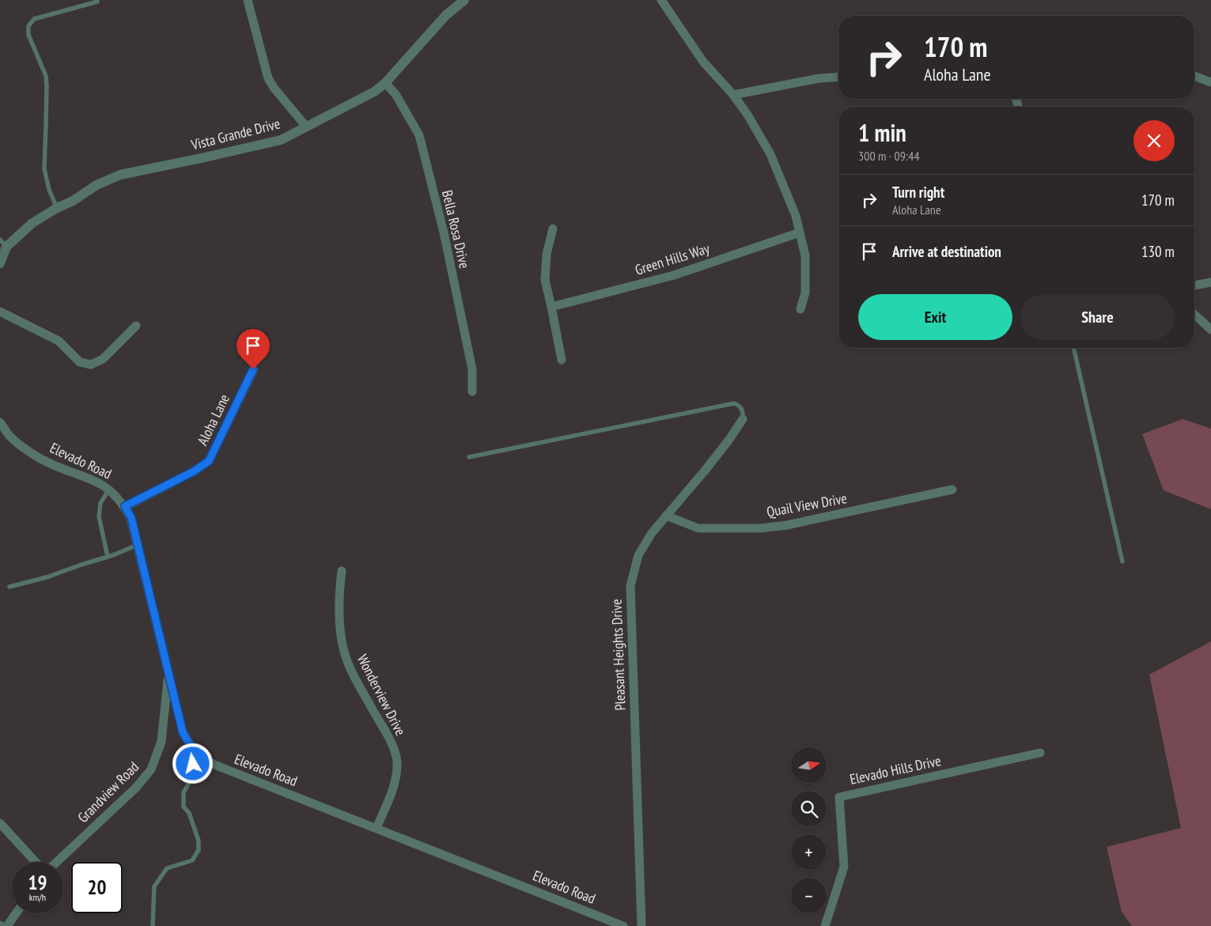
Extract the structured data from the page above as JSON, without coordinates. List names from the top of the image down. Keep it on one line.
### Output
{"streets":{"street":["Vista Grande Drive","Bella Rosa Drive","Green Hills Way","Aloha Lane","Elevado Road","Quail View Drive","Pleasant Heights Drive","Wonderview Drive","Elevado Hills Drive","Grandview Road"]},"crossings":[["Vista Grande Drive","Bella Rosa Drive"],["Aloha Lane","Elevado Road"],["Elevado Road","Wonderview Drive"],["Elevado Road","Grandview Road"],["Quail View Drive","Pleasant Heights Drive"]],"north":"right","page":{"turn":["170 m","Aloha Lane"],"heading":["1 min","300 m · 09:44"],"list":[{"name":"Turn right","note":"Aloha Lane","value":"170 m"},{"name":"Arrive at destination","value":"130 m"}],"buttons":["Exit","Share"],"map_buttons":["+","−"],"speed":"19 km/h","limit":"20"}}
